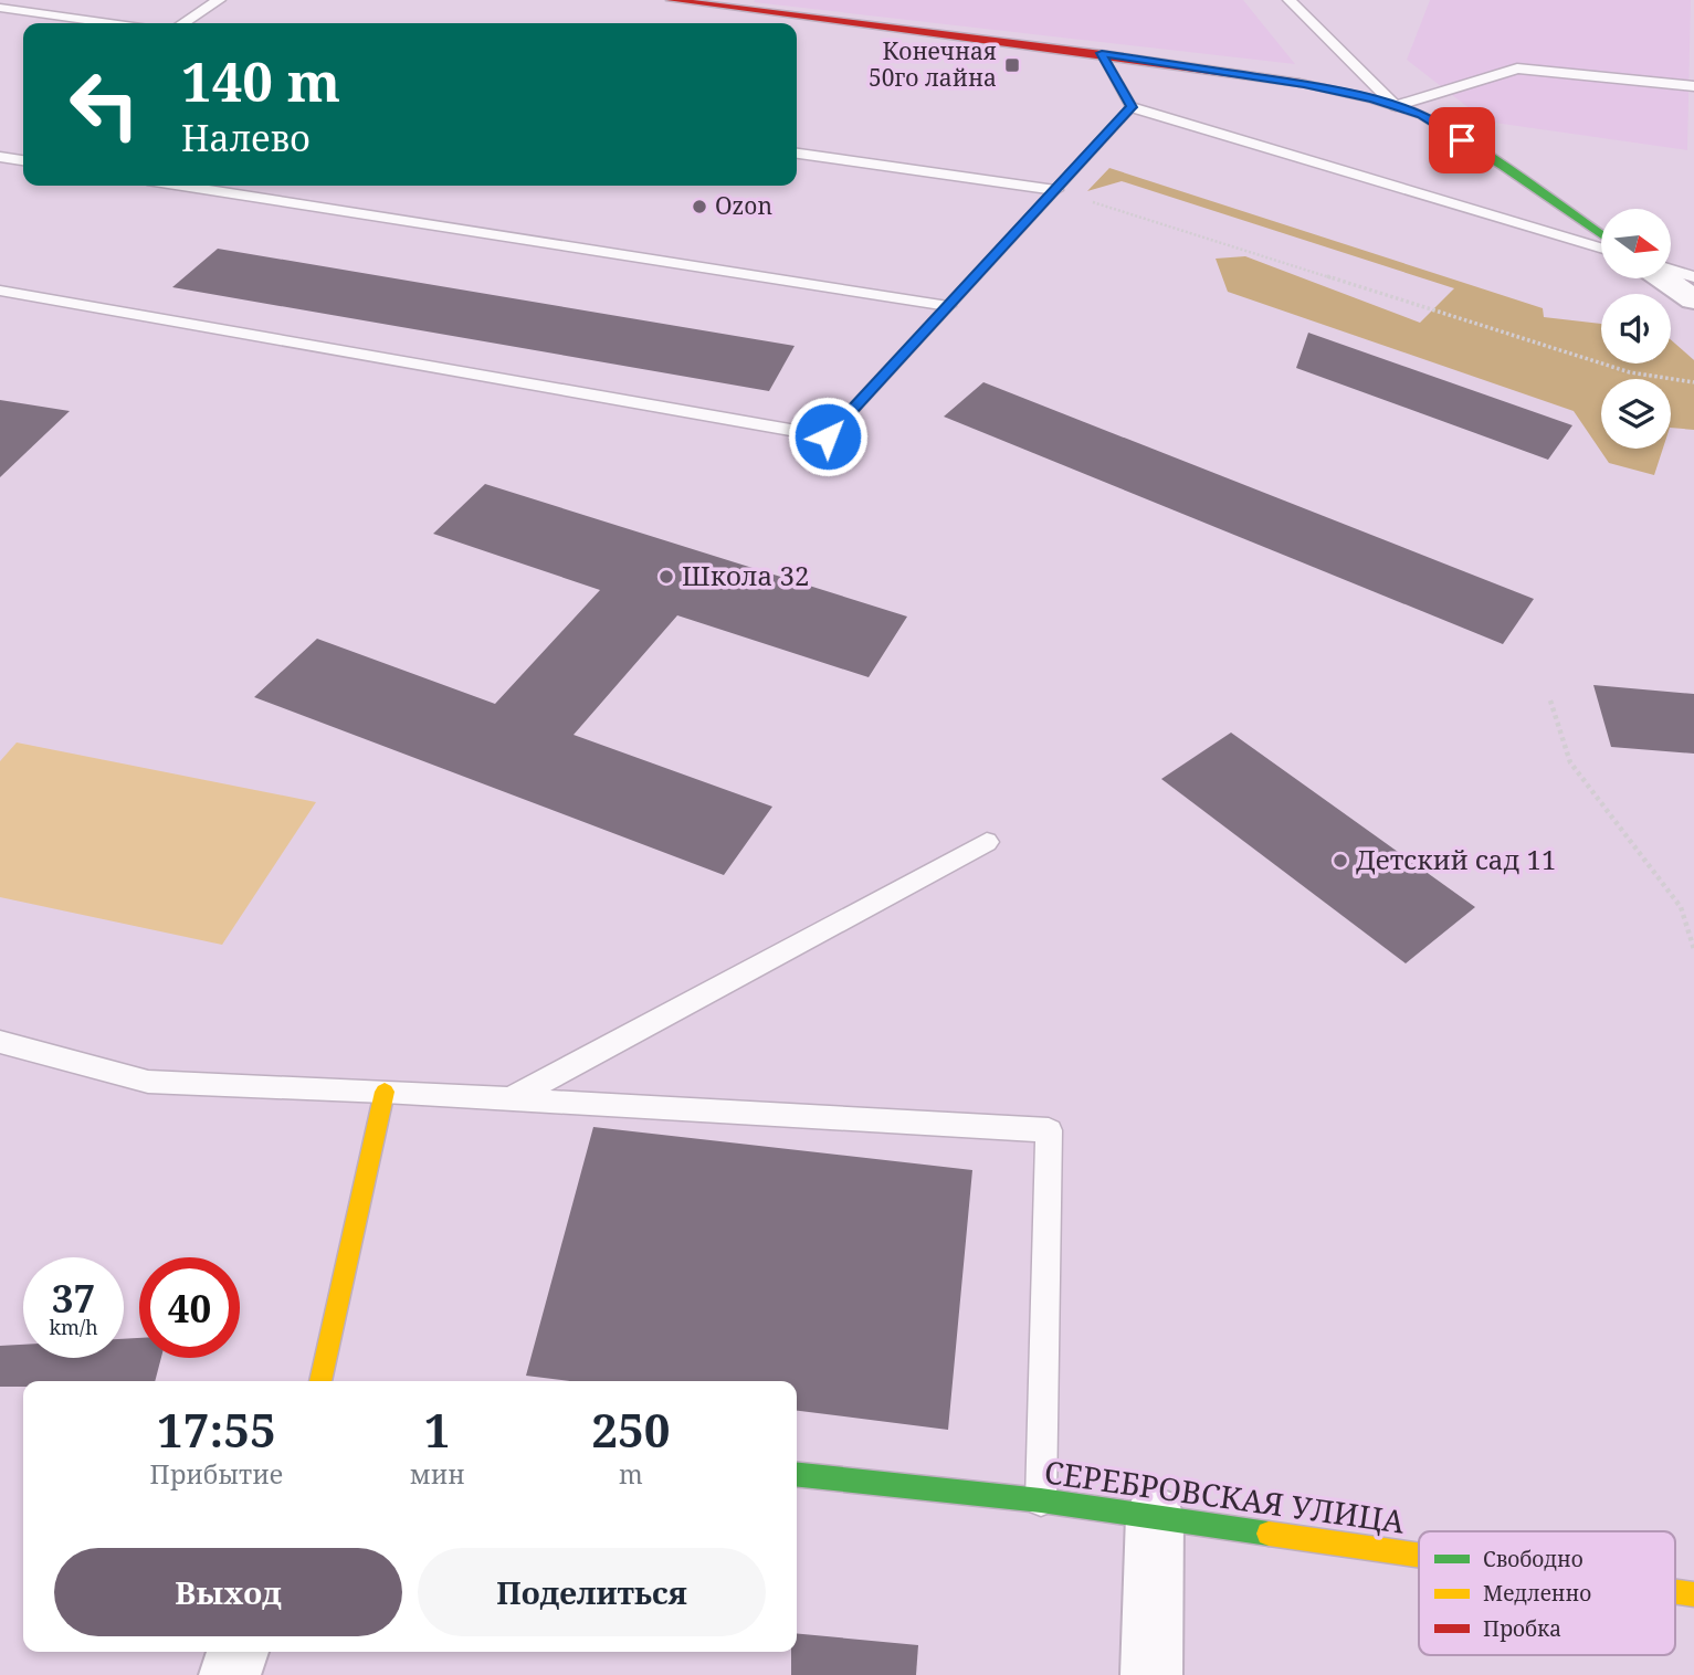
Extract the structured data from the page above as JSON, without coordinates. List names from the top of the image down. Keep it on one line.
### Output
{"streets":{"street":["СЕРЕБРОВСКАЯ УЛИЦА"]},"places":{"transit":["Конечная 50го лайна"],"other":["Ozon","Школа 32","Детский сад 11"]},"legend":["Свободно","Медленно","Пробка"],"north":"right","page":{"turn":["140 m","Налево"],"speed":"37 km/h","limit":"40","eta":["17:55","Прибытие","1","мин","250","m"],"buttons":["Выход","Поделиться"]}}
